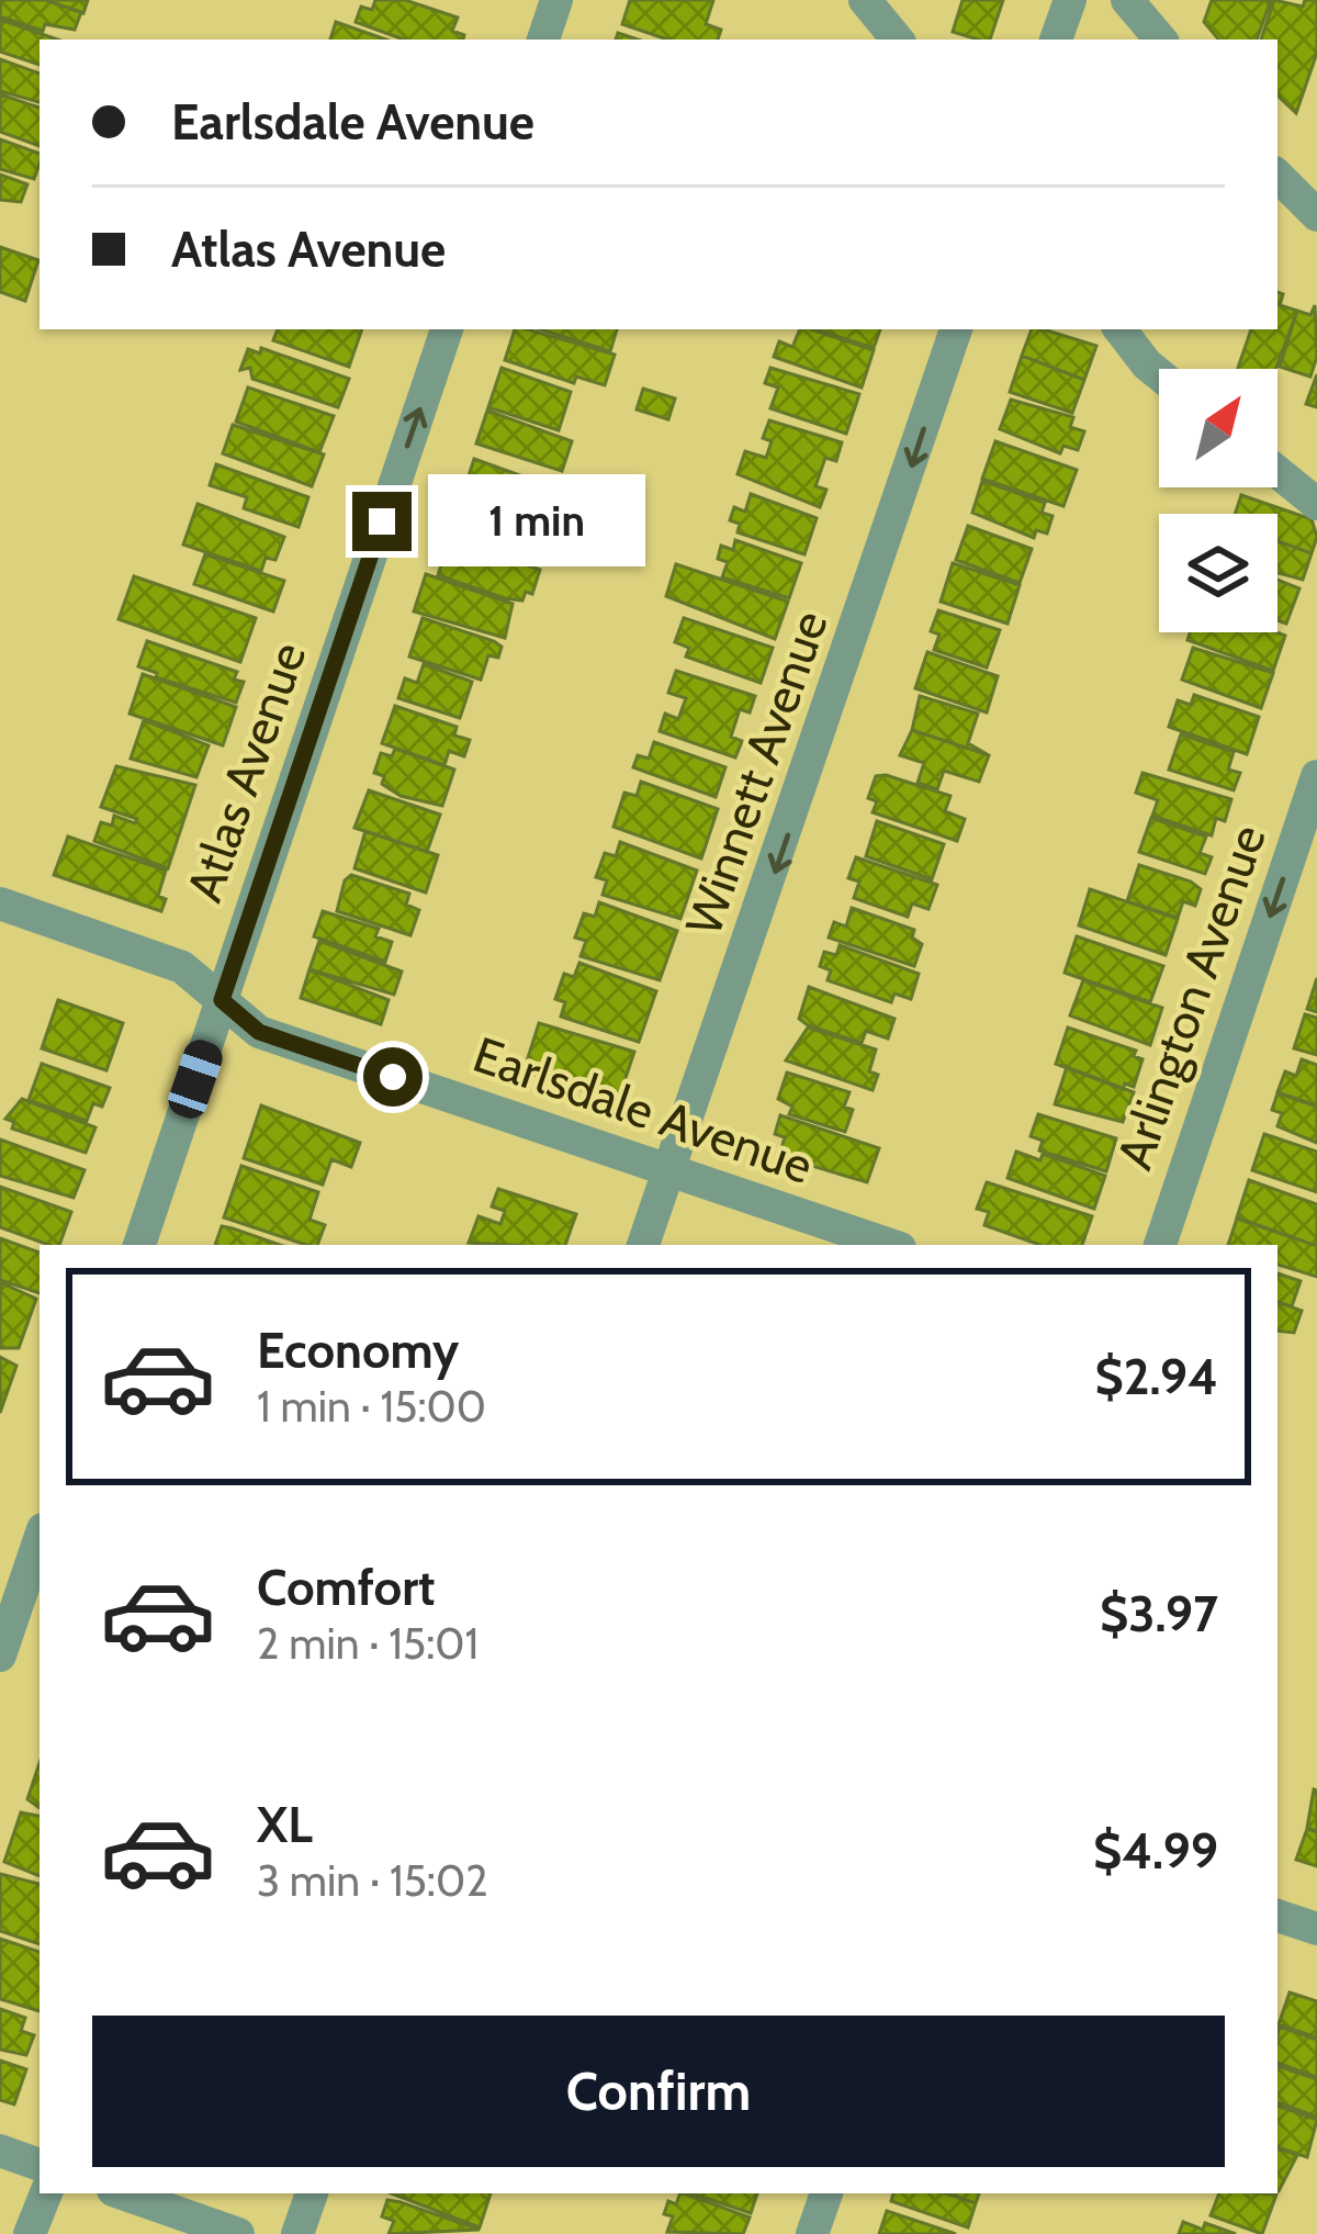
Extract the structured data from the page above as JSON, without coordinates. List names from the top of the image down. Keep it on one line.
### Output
{"streets":{"street":["Atlas Avenue","Winnett Avenue","Arlington Avenue","Earlsdale Avenue"]},"crossings":[["Atlas Avenue","Earlsdale Avenue"],["Winnett Avenue","Earlsdale Avenue"]],"one_way":["Atlas Avenue","Winnett Avenue","Arlington Avenue"],"north":"top right","page":{"banner":["Earlsdale Avenue","Atlas Avenue"],"bubble":"1 min","list":[{"name":"Economy","note":"1 min · 15:00","value":"$2.94"},{"name":"Comfort","note":"2 min · 15:01","value":"$3.97"},{"name":"XL","note":"3 min · 15:02","value":"$4.99"}],"buttons":"Confirm"}}
